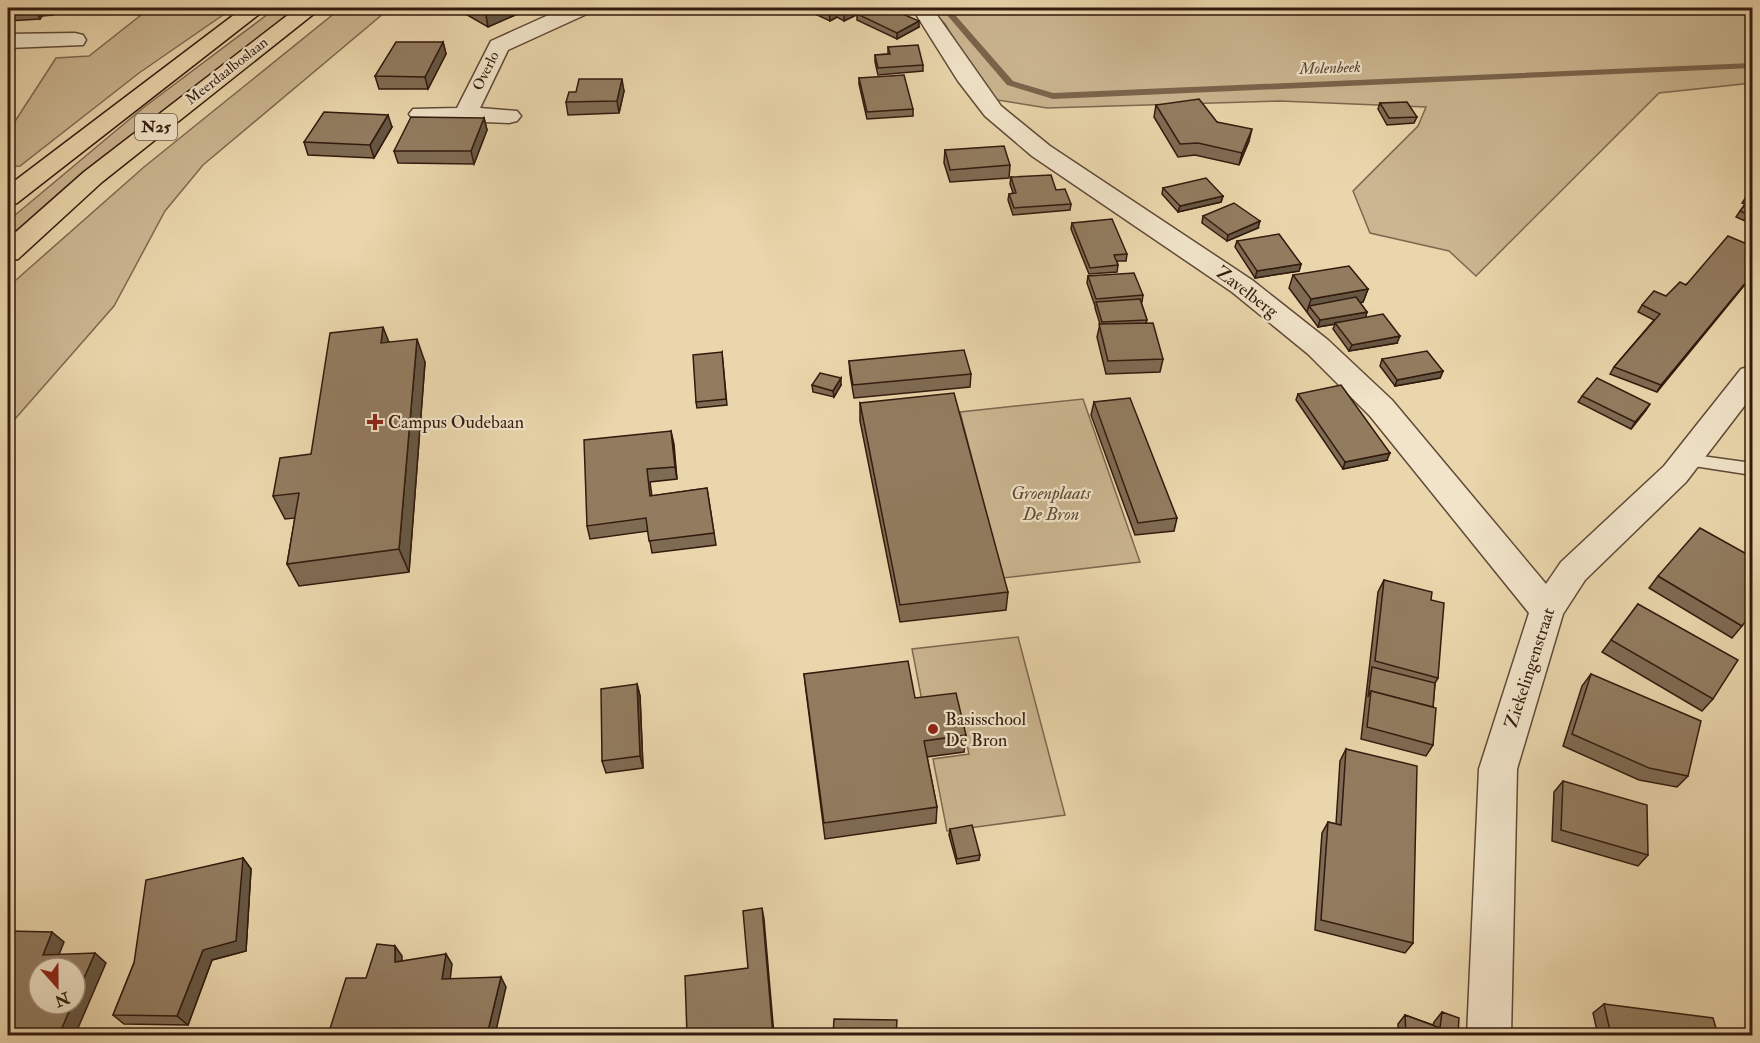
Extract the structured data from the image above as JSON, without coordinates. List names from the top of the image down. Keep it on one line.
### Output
{"streets":{"highway":["Meerdaalboslaan","N25"],"street":["Overlo","Zavelberg","Ziekelingenstraat"]},"crossings":[["Zavelberg","Ziekelingenstraat"]],"water":["Molenbeek"],"parks":["Groenplaats De Bron"],"places":{"health":["Campus Oudebaan"],"other":["Basisschool De Bron"]},"north":"bottom"}
